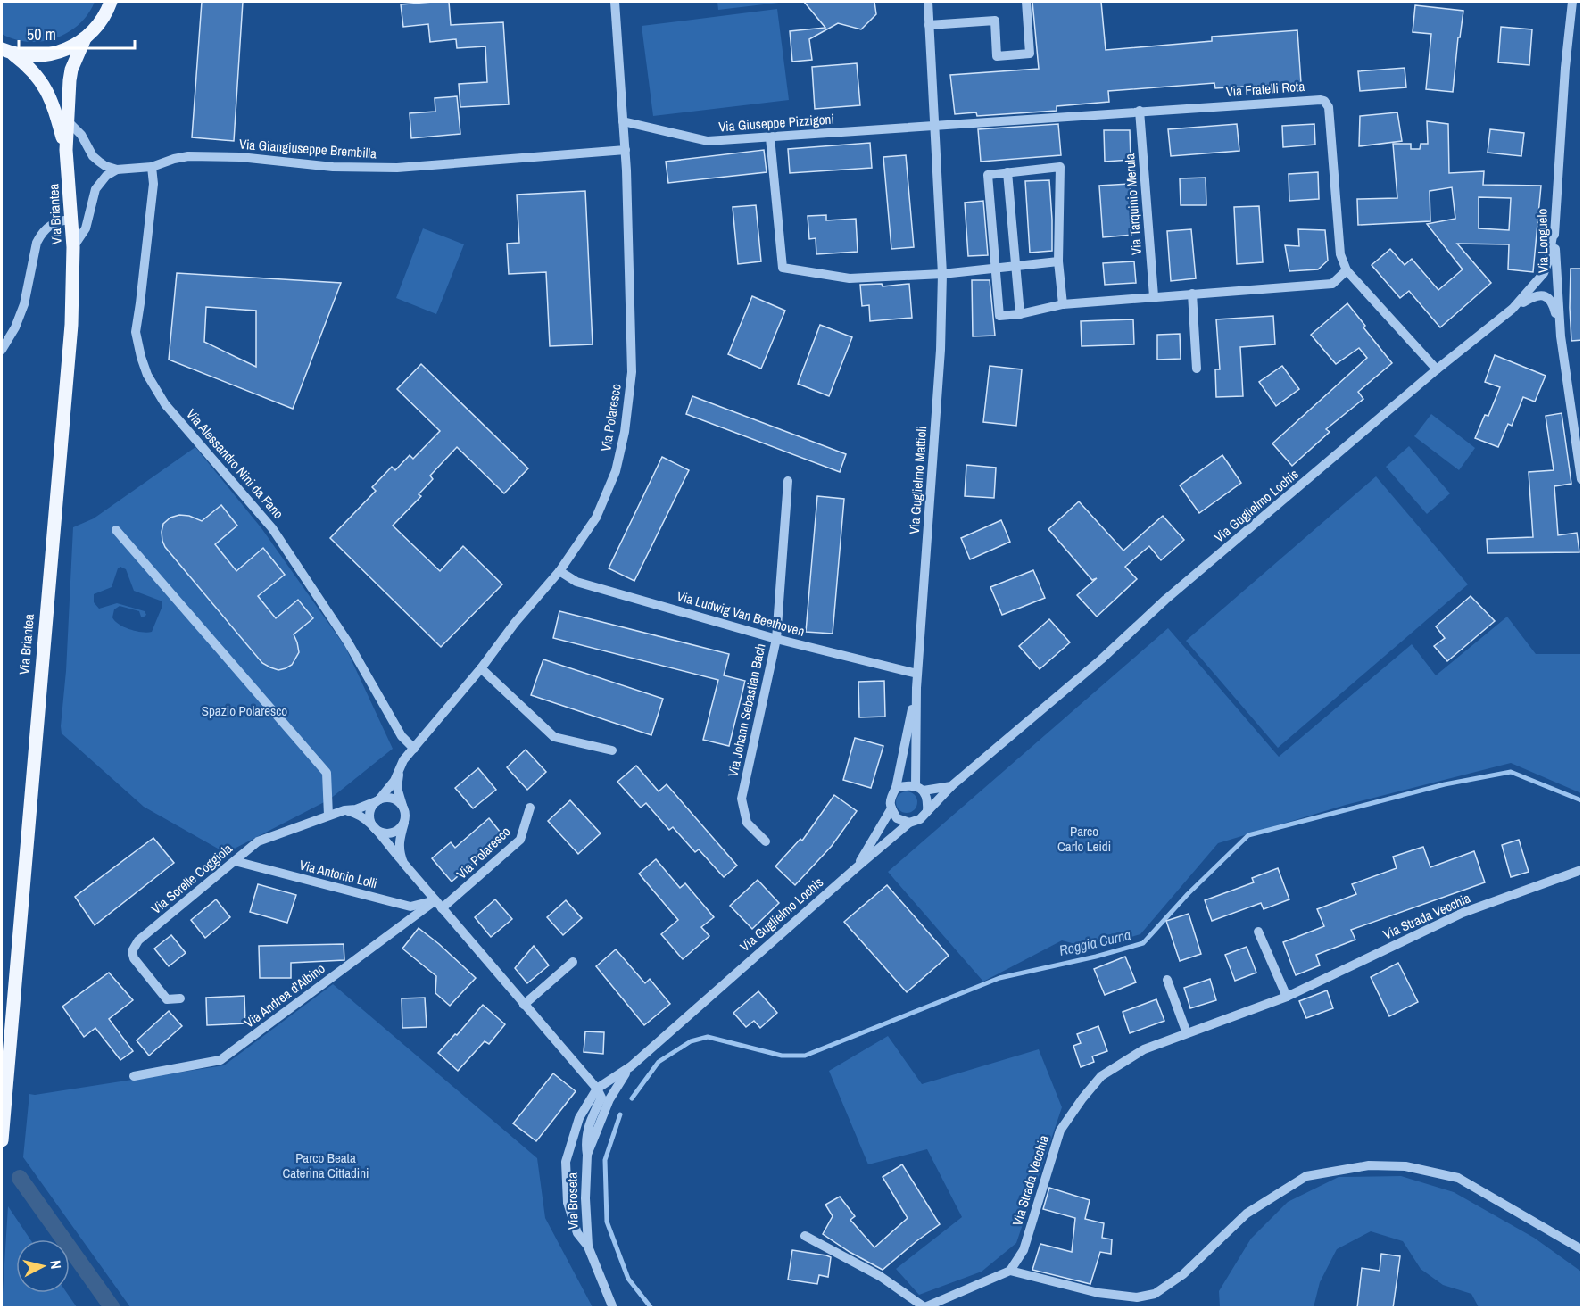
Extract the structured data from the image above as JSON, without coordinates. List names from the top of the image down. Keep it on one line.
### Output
{"streets":{"main road":["Via Briantea"],"street":["Via Fratelli Rota","Via Giuseppe Pizzigoni","Via Giangiuseppe Brembilla","Via Tarquinio Merula","Via Longuelo","Via Polaresco","Via Alessandro Nini da Fano","Via Guglielmo Mattioli","Via Guglielmo Lochis","Via Ludwig Van Beethoven","Via Johann Sebastian Bach","Via Antonio Lolli","Via Sorelle Coggiola","Via Strada Vecchia","Via Andrea d'Albino","Via Broseta"]},"crossings":[["Via Fratelli Rota","Via Giuseppe Pizzigoni"],["Via Fratelli Rota","Via Tarquinio Merula"],["Via Fratelli Rota","Via Guglielmo Mattioli"],["Via Fratelli Rota","Via Guglielmo Lochis"],["Via Giuseppe Pizzigoni","Via Polaresco"],["Via Giuseppe Pizzigoni","Via Guglielmo Mattioli"],["Via Giangiuseppe Brembilla","Via Polaresco"],["Via Giangiuseppe Brembilla","Via Alessandro Nini da Fano"],["Via Longuelo","Via Guglielmo Lochis"],["Via Polaresco","Via Alessandro Nini da Fano"],["Via Polaresco","Via Ludwig Van Beethoven"],["Via Polaresco","Via Sorelle Coggiola"],["Via Guglielmo Mattioli","Via Guglielmo Lochis"],["Via Guglielmo Mattioli","Via Ludwig Van Beethoven"],["Via Guglielmo Lochis","Via Broseta"],["Via Ludwig Van Beethoven","Via Johann Sebastian Bach"],["Via Antonio Lolli","Via Sorelle Coggiola"],["Via Antonio Lolli","Via Andrea d'Albino"]],"water":["Roggia Curna"],"parks":["Spazio Polaresco","Parco Carlo Leidi","Parco Beata Caterina Cittadini"],"scale_bar":"50 m","north":"right"}
